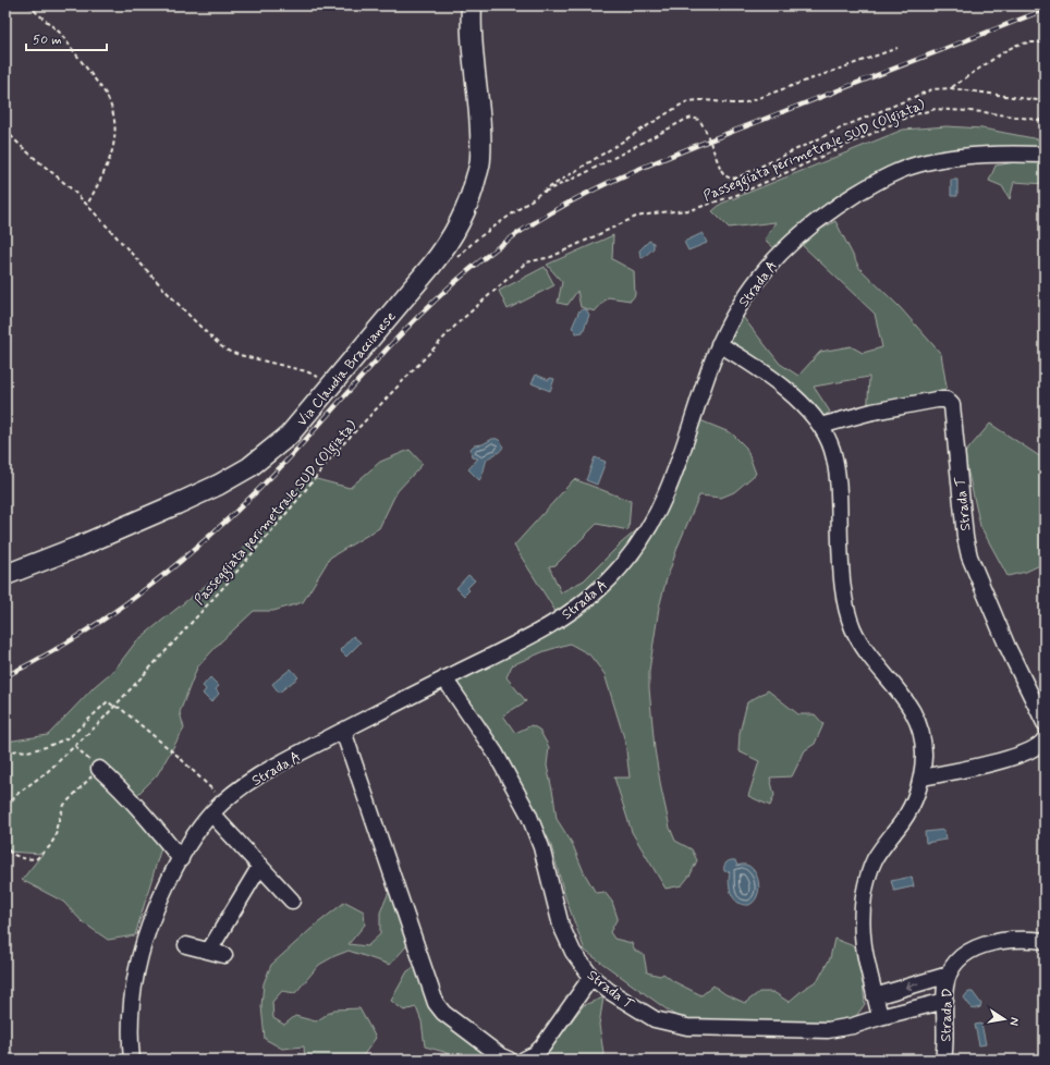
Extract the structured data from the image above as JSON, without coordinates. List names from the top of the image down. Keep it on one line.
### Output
{"streets":{"main road":["Via Claudia Braccianese"],"street":["Strada A","Strada T","Strada D"],"path":["Passeggiata perimetrale SUD (Olgiata)"]},"crossings":[["Strada A","Strada T"],["Strada T","Strada D"]],"scale_bar":"50 m","north":"right"}
